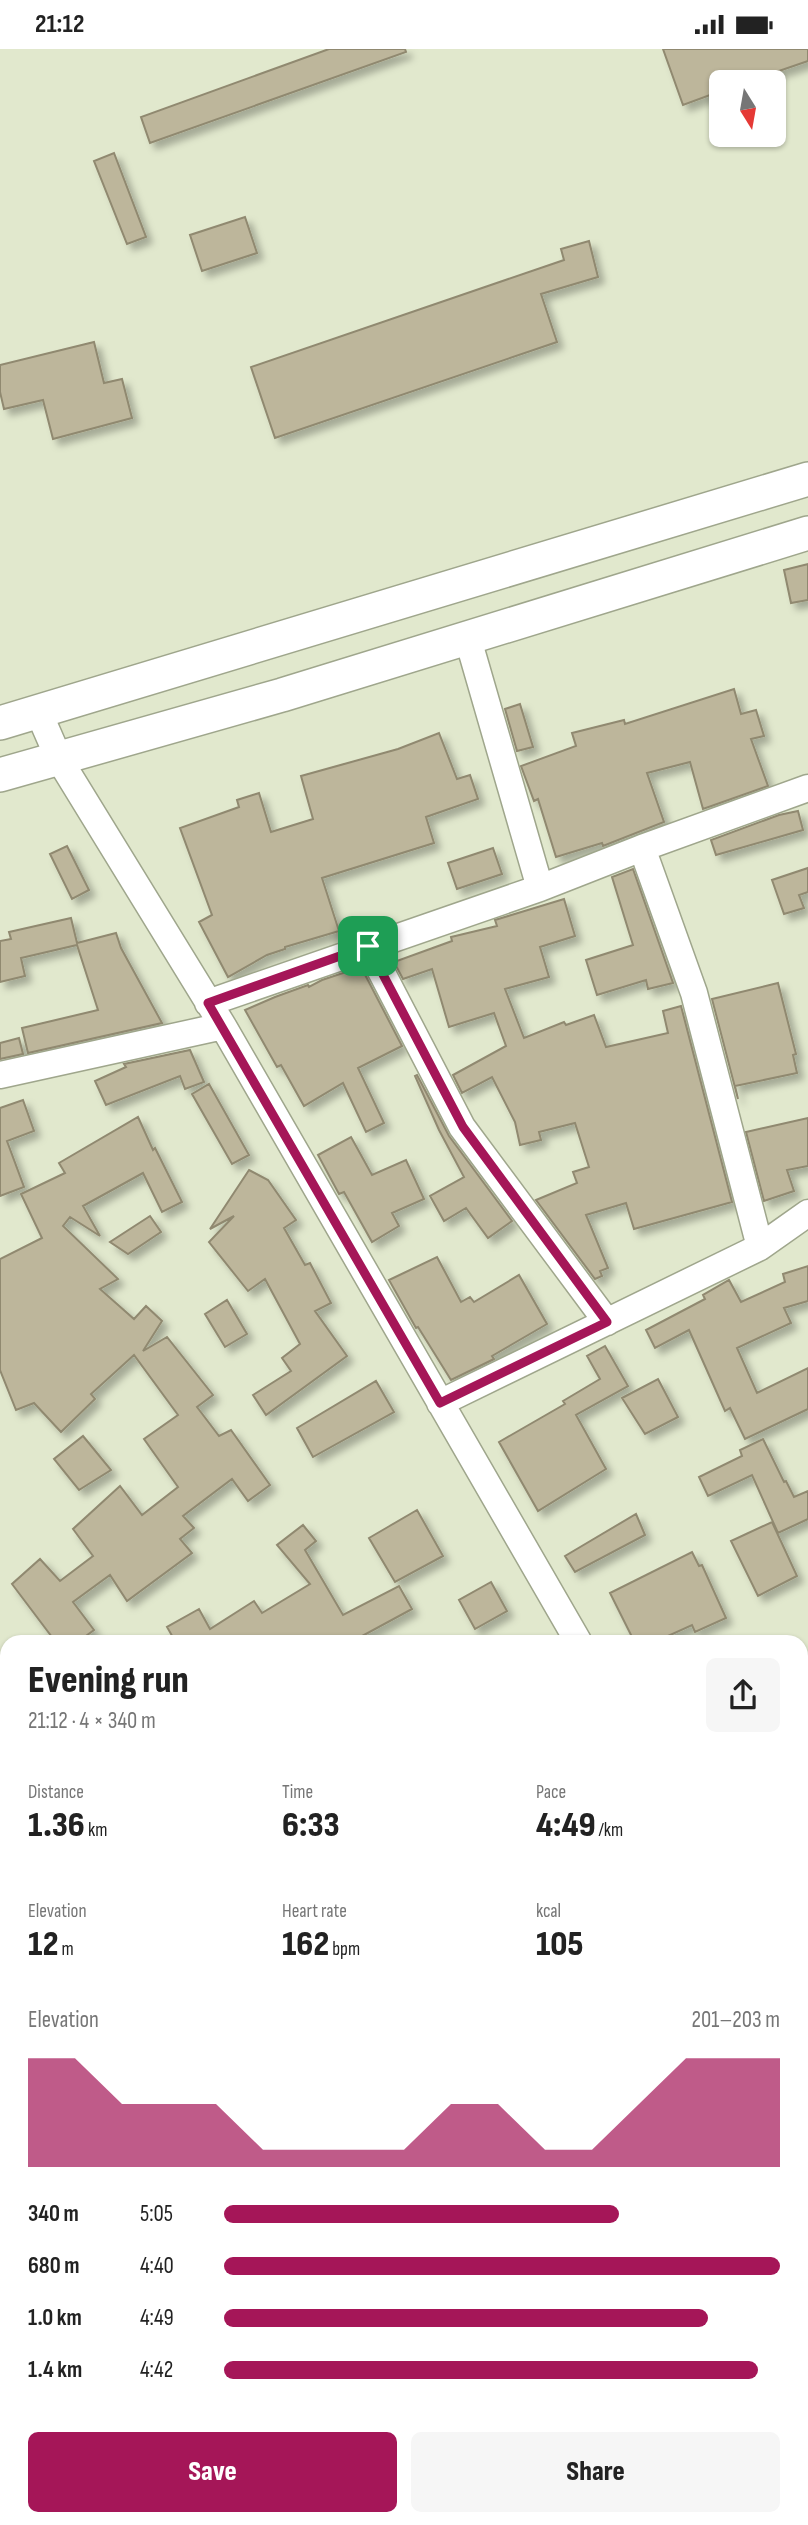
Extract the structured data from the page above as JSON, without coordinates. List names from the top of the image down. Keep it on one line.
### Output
{"north":"bottom","page":{"status":"21:12","heading":["Evening run","21:12 · 4 × 340 m"],"stats":[["Distance","1.36 km"],["Time","6:33"],["Pace","4:49 /km"],["Elevation","12 m"],["Heart rate","162 bpm"],["kcal","105"]],"chart":["Elevation","201–203 m"],"list":[{"name":"340 m","note":"5:05"},{"name":"680 m","note":"4:40"},{"name":"1.0 km","note":"4:49"},{"name":"1.4 km","note":"4:42"}],"buttons":["Save","Share"]}}
